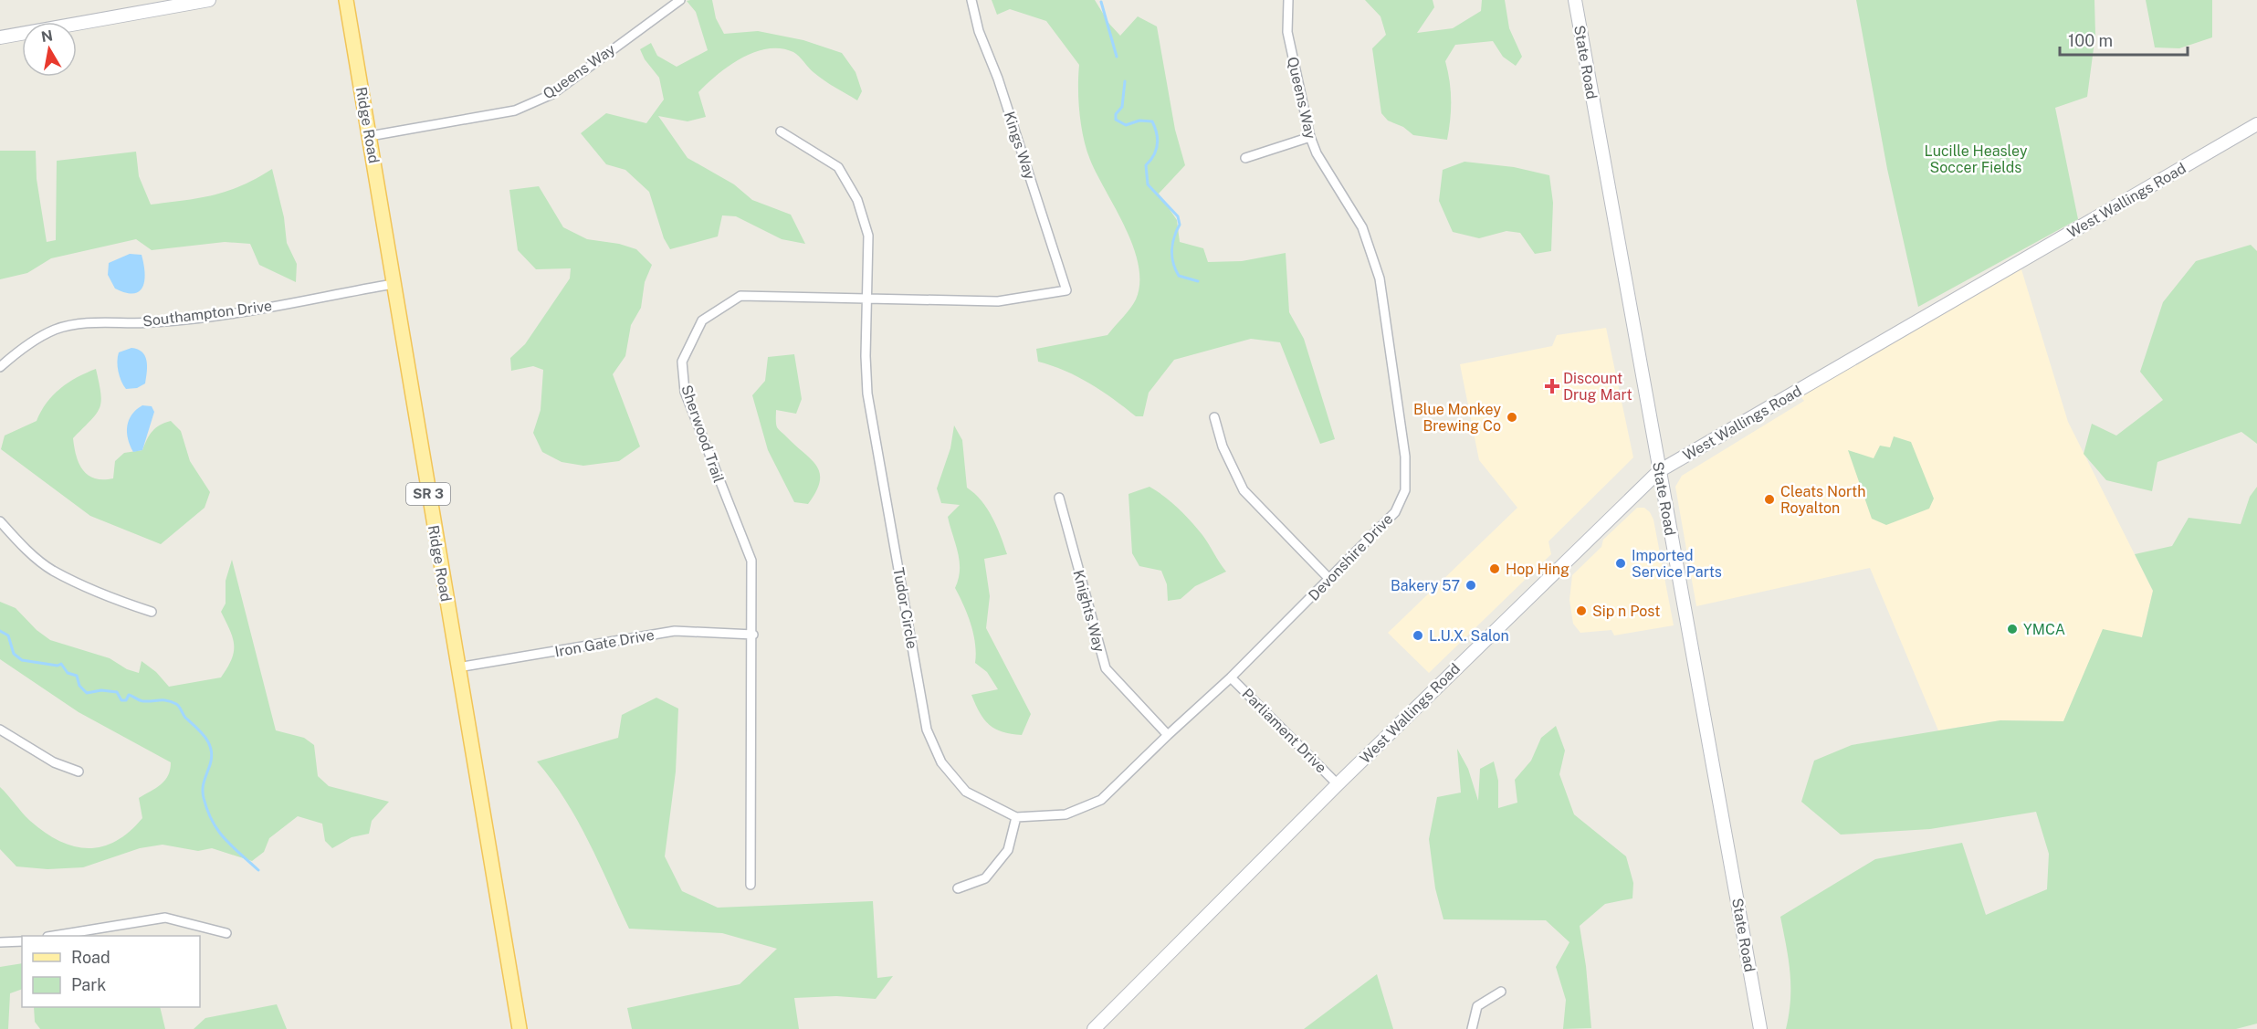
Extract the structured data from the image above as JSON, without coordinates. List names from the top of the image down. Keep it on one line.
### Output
{"streets":{"main road":["Ridge Road","SR 3"],"street":["State Road","Queens Way","Kings Way","West Wallings Road","Southampton Drive","Sherwood Trail","Devonshire Drive","Tudor Circle","Knights Way","Iron Gate Drive","Parliament Drive"]},"crossings":[["State Road","West Wallings Road"],["Queens Way","Ridge Road"],["Queens Way","Devonshire Drive"],["Ridge Road","Southampton Drive"],["Ridge Road","Iron Gate Drive"],["Kings Way","Sherwood Trail"],["West Wallings Road","Parliament Drive"],["Sherwood Trail","Tudor Circle"],["Sherwood Trail","Iron Gate Drive"],["Devonshire Drive","Parliament Drive"]],"parks":["Lucille Heasley Soccer Fields"],"places":{"health":["Discount Drug Mart"],"other":["Blue Monkey Brewing Co","Cleats North Royalton","Imported Service Parts","Hop Hing","Bakery 57","Sip n Post","YMCA","L.U.X. Salon"]},"legend":["Road","Park"],"scale_bar":"100 m","north":"top"}
